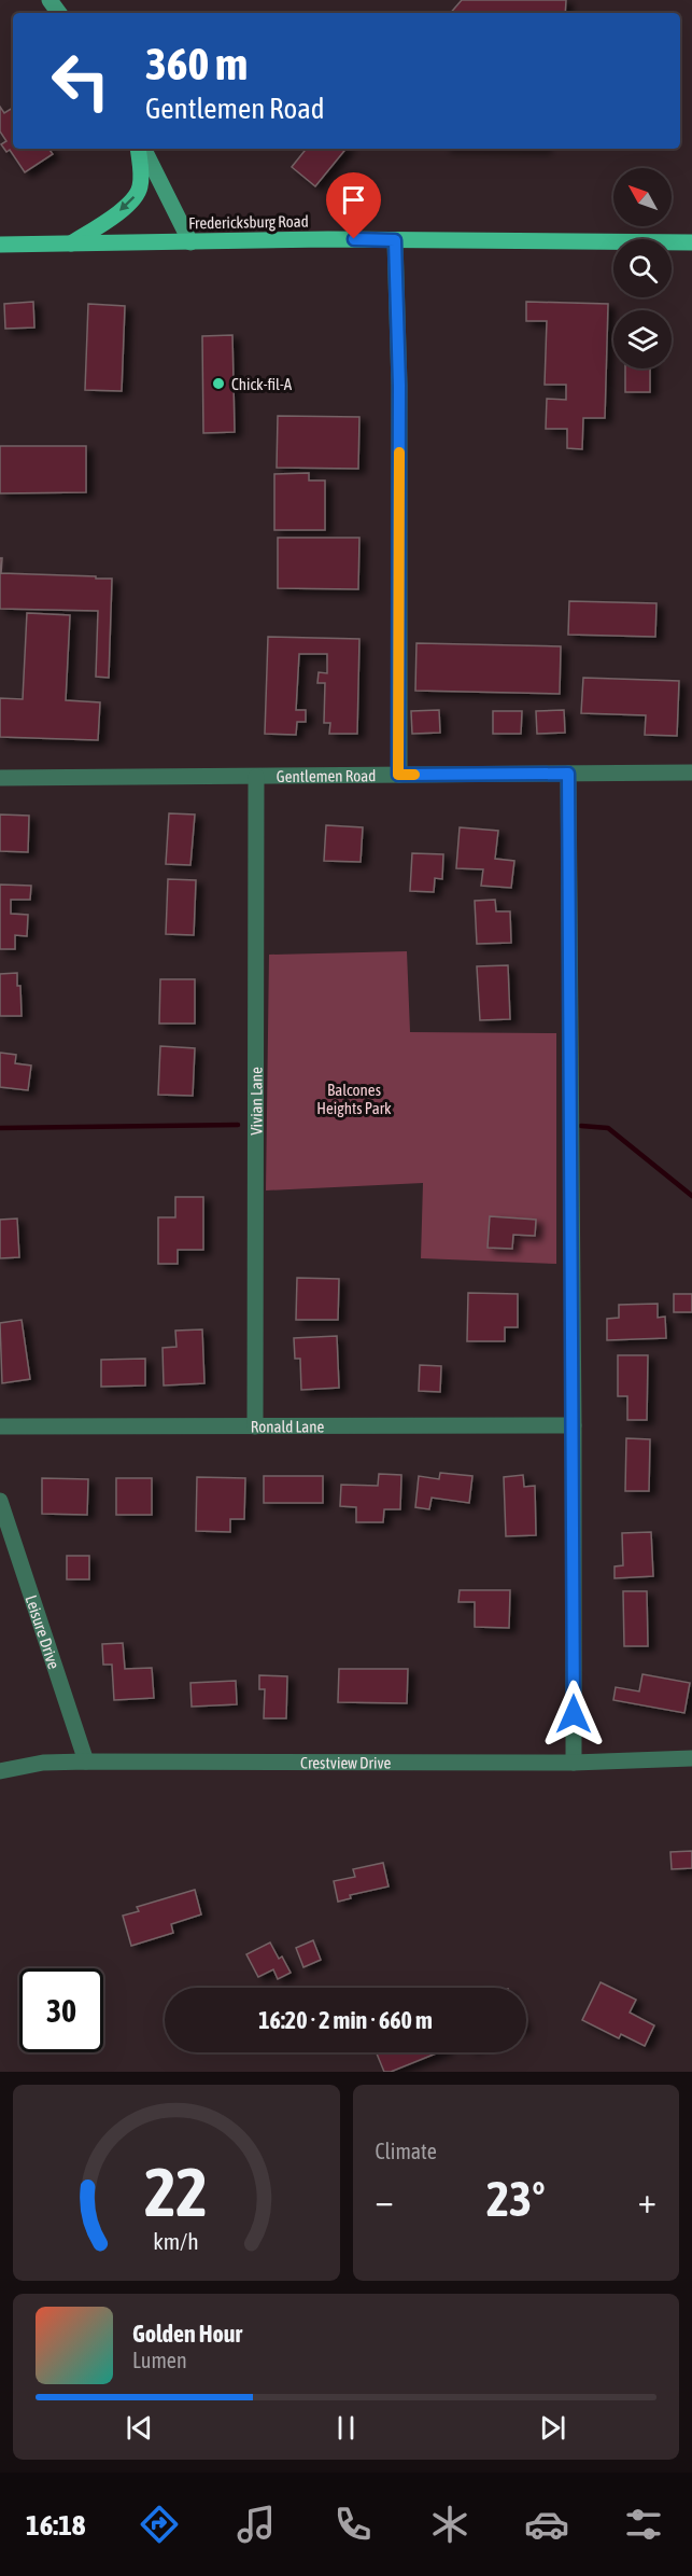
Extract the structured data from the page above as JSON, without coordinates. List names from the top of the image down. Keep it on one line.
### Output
{"streets":{"main road":["Fredericksburg Road"],"street":["Gentlemen Road","Vivian Lane","Ronald Lane","Leisure Drive","Crestview Drive"]},"crossings":[["Gentlemen Road","Vivian Lane"],["Vivian Lane","Ronald Lane"],["Leisure Drive","Crestview Drive"]],"parks":["Balcones Heights Park"],"places":["Chick-fil-A"],"north":"top left","page":{"turn":["360 m","Gentlemen Road"],"limit":"30","trip":"16:20 · 2 min · 660 m","tile":"Climate","heat":["−","23°","+"],"song":["Golden Hour","Lumen"],"tabs":"16:18","gauge":["22","km/h"]}}
